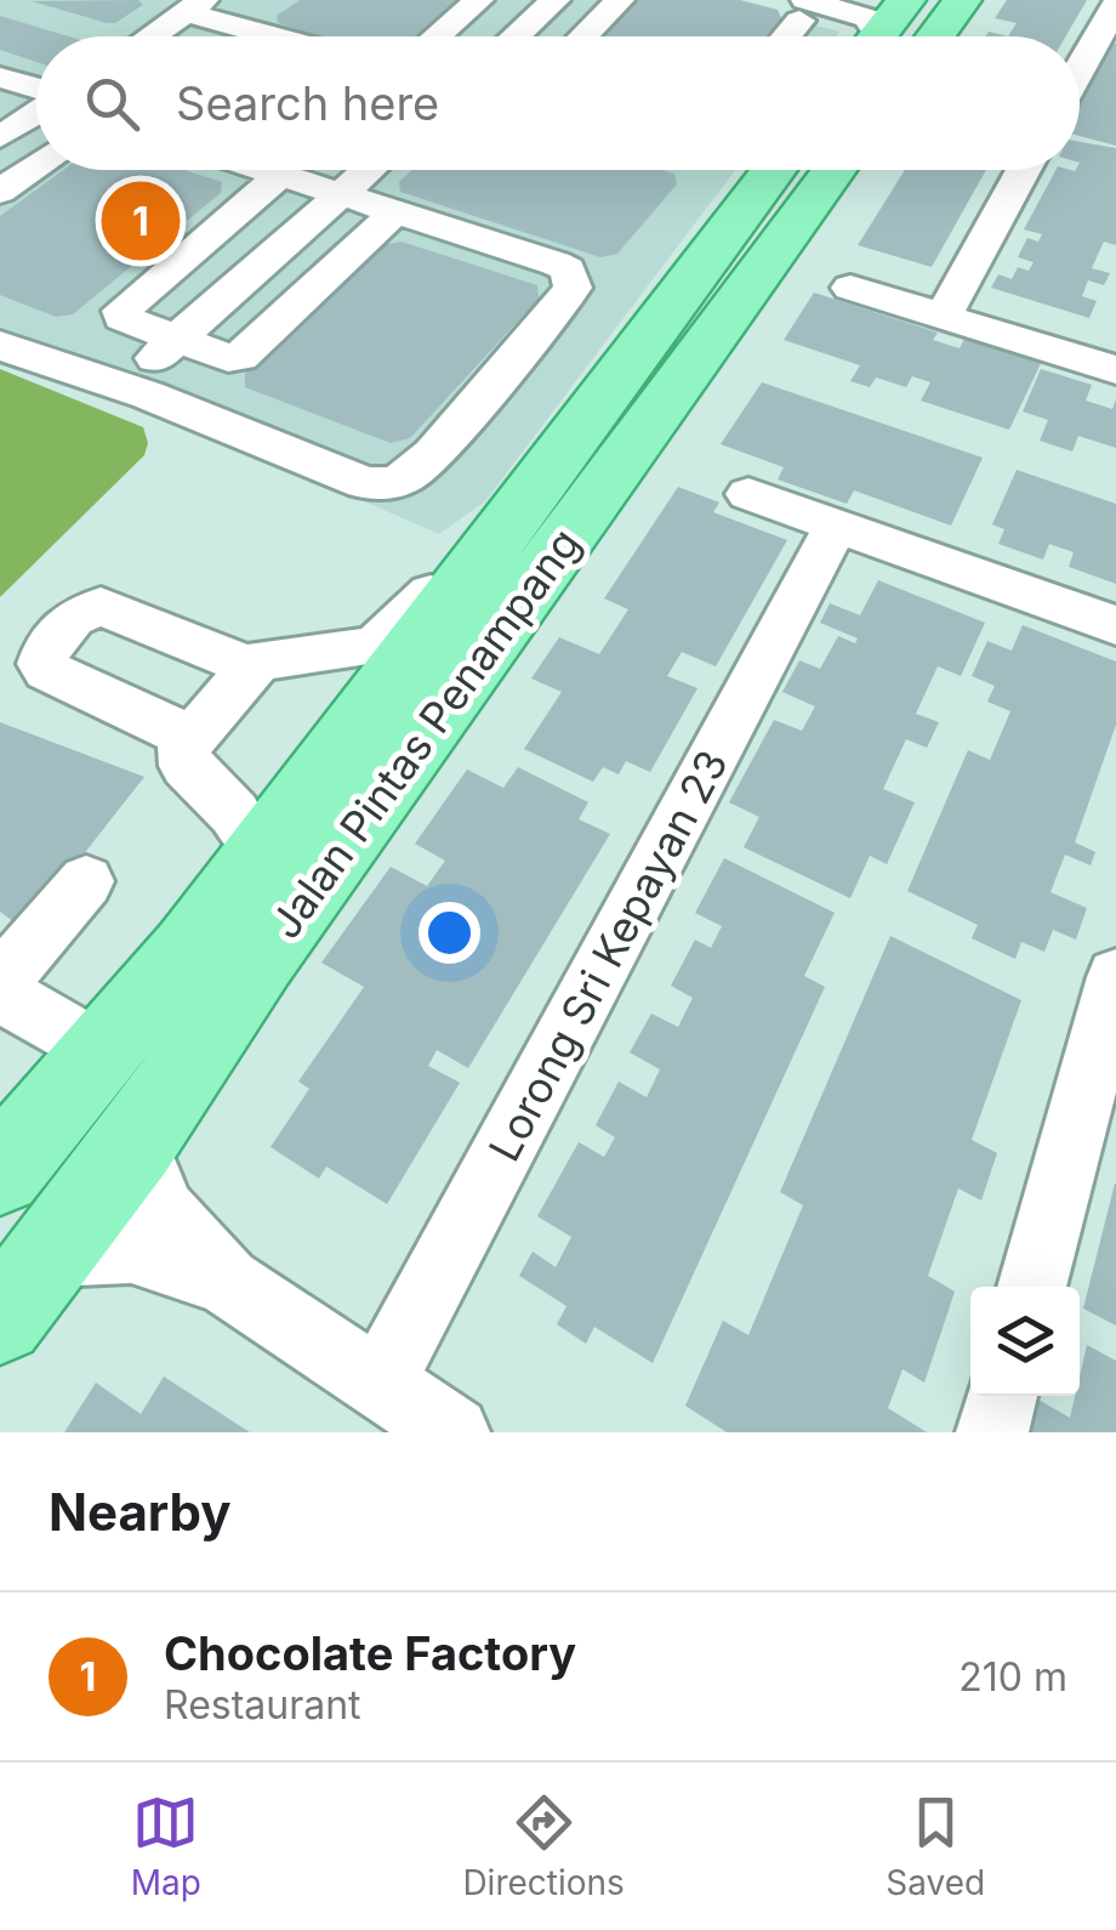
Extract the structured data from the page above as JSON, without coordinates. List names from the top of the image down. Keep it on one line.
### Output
{"streets":{"main road":["Jalan Pintas Penampang"],"street":["Lorong Sri Kepayan 23"]},"page":{"search":"Search here","pins":"1","heading":"Nearby","list":[{"mark":"1","name":"Chocolate Factory","note":"Restaurant","value":"210 m"}],"nav":["Map","Directions","Saved"]}}
